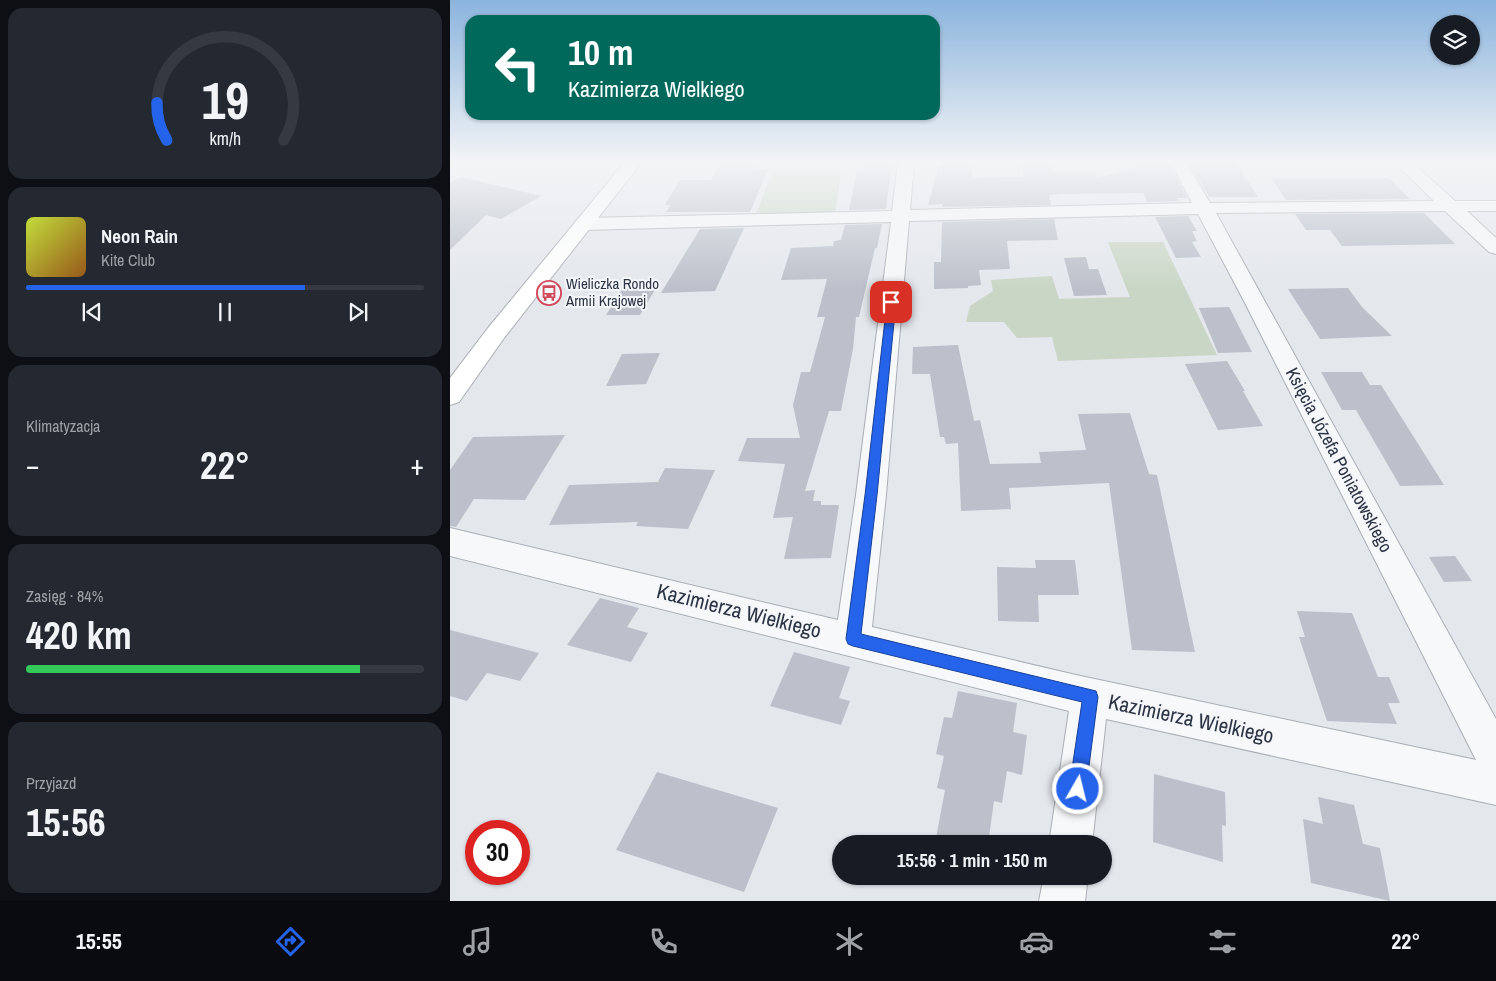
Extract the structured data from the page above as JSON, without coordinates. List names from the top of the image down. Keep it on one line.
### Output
{"streets":{"street":["Księcia Józefa Poniatowskiego","Kazimierza Wielkiego"]},"places":{"bus stop":["Wieliczka Rondo Armii Krajowej"]},"page":{"turn":["10 m","Kazimierza Wielkiego"],"song":["Neon Rain","Kite Club"],"tile":["Klimatyzacja",["Zasięg · 84%","420 km"],["Przyjazd","15:56"]],"heat":["−","22°","+"],"limit":"30","trip":"15:56 · 1 min · 150 m","tabs":["15:55","22°"],"gauge":["19","km/h"]}}
